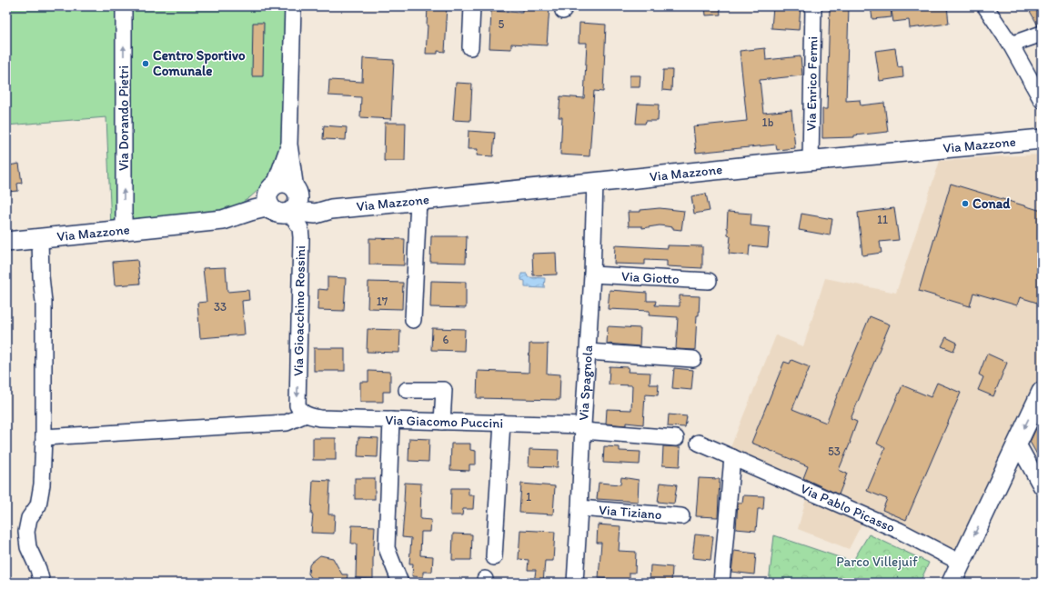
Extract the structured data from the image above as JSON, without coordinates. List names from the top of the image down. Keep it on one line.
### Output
{"streets":{"main road":["Via Mazzone"],"street":["Via Enrico Fermi","Via Dorando Pietri","Via Giotto","Via Gioacchino Rossini","Via Spagnola","Via Giacomo Puccini","Via Pablo Picasso","Via Tiziano"]},"crossings":[["Via Enrico Fermi","Via Mazzone"],["Via Dorando Pietri","Via Mazzone"],["Via Mazzone","Via Gioacchino Rossini"],["Via Mazzone","Via Spagnola"],["Via Giotto","Via Spagnola"],["Via Gioacchino Rossini","Via Giacomo Puccini"],["Via Spagnola","Via Giacomo Puccini"],["Via Spagnola","Via Tiziano"]],"one_way":["Via Dorando Pietri"],"parks":["Parco Villejuif"],"places":["Centro Sportivo Comunale","Conad"],"house_numbers":["5","1b","11","17","33","6","53","1"]}
